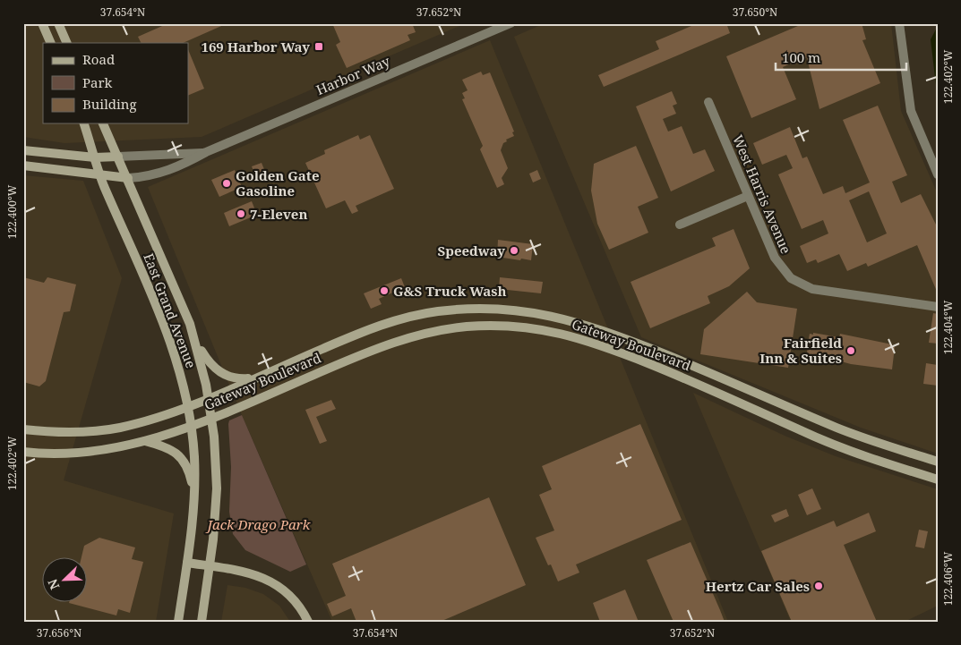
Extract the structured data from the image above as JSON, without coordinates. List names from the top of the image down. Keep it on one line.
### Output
{"streets":{"main road":["East Grand Avenue","Gateway Boulevard"],"street":["Harbor Way","West Harris Avenue"]},"crossings":[["Harbor Way","East Grand Avenue"],["East Grand Avenue","Gateway Boulevard"]],"parks":["Jack Drago Park"],"places":{"transit":["169 Harbor Way"],"other":["Golden Gate Gasoline","7-Eleven","Speedway","G&S Truck Wash","Fairfield Inn & Suites","Hertz Car Sales"]},"legend":["Road","Park","Building"],"scale_bar":"100 m","north":"bottom left","coordinates":["37.654°N","37.652°N","37.650°N","122.402°W","122.400°W","122.404°W","122.406°W","37.656°N"]}
